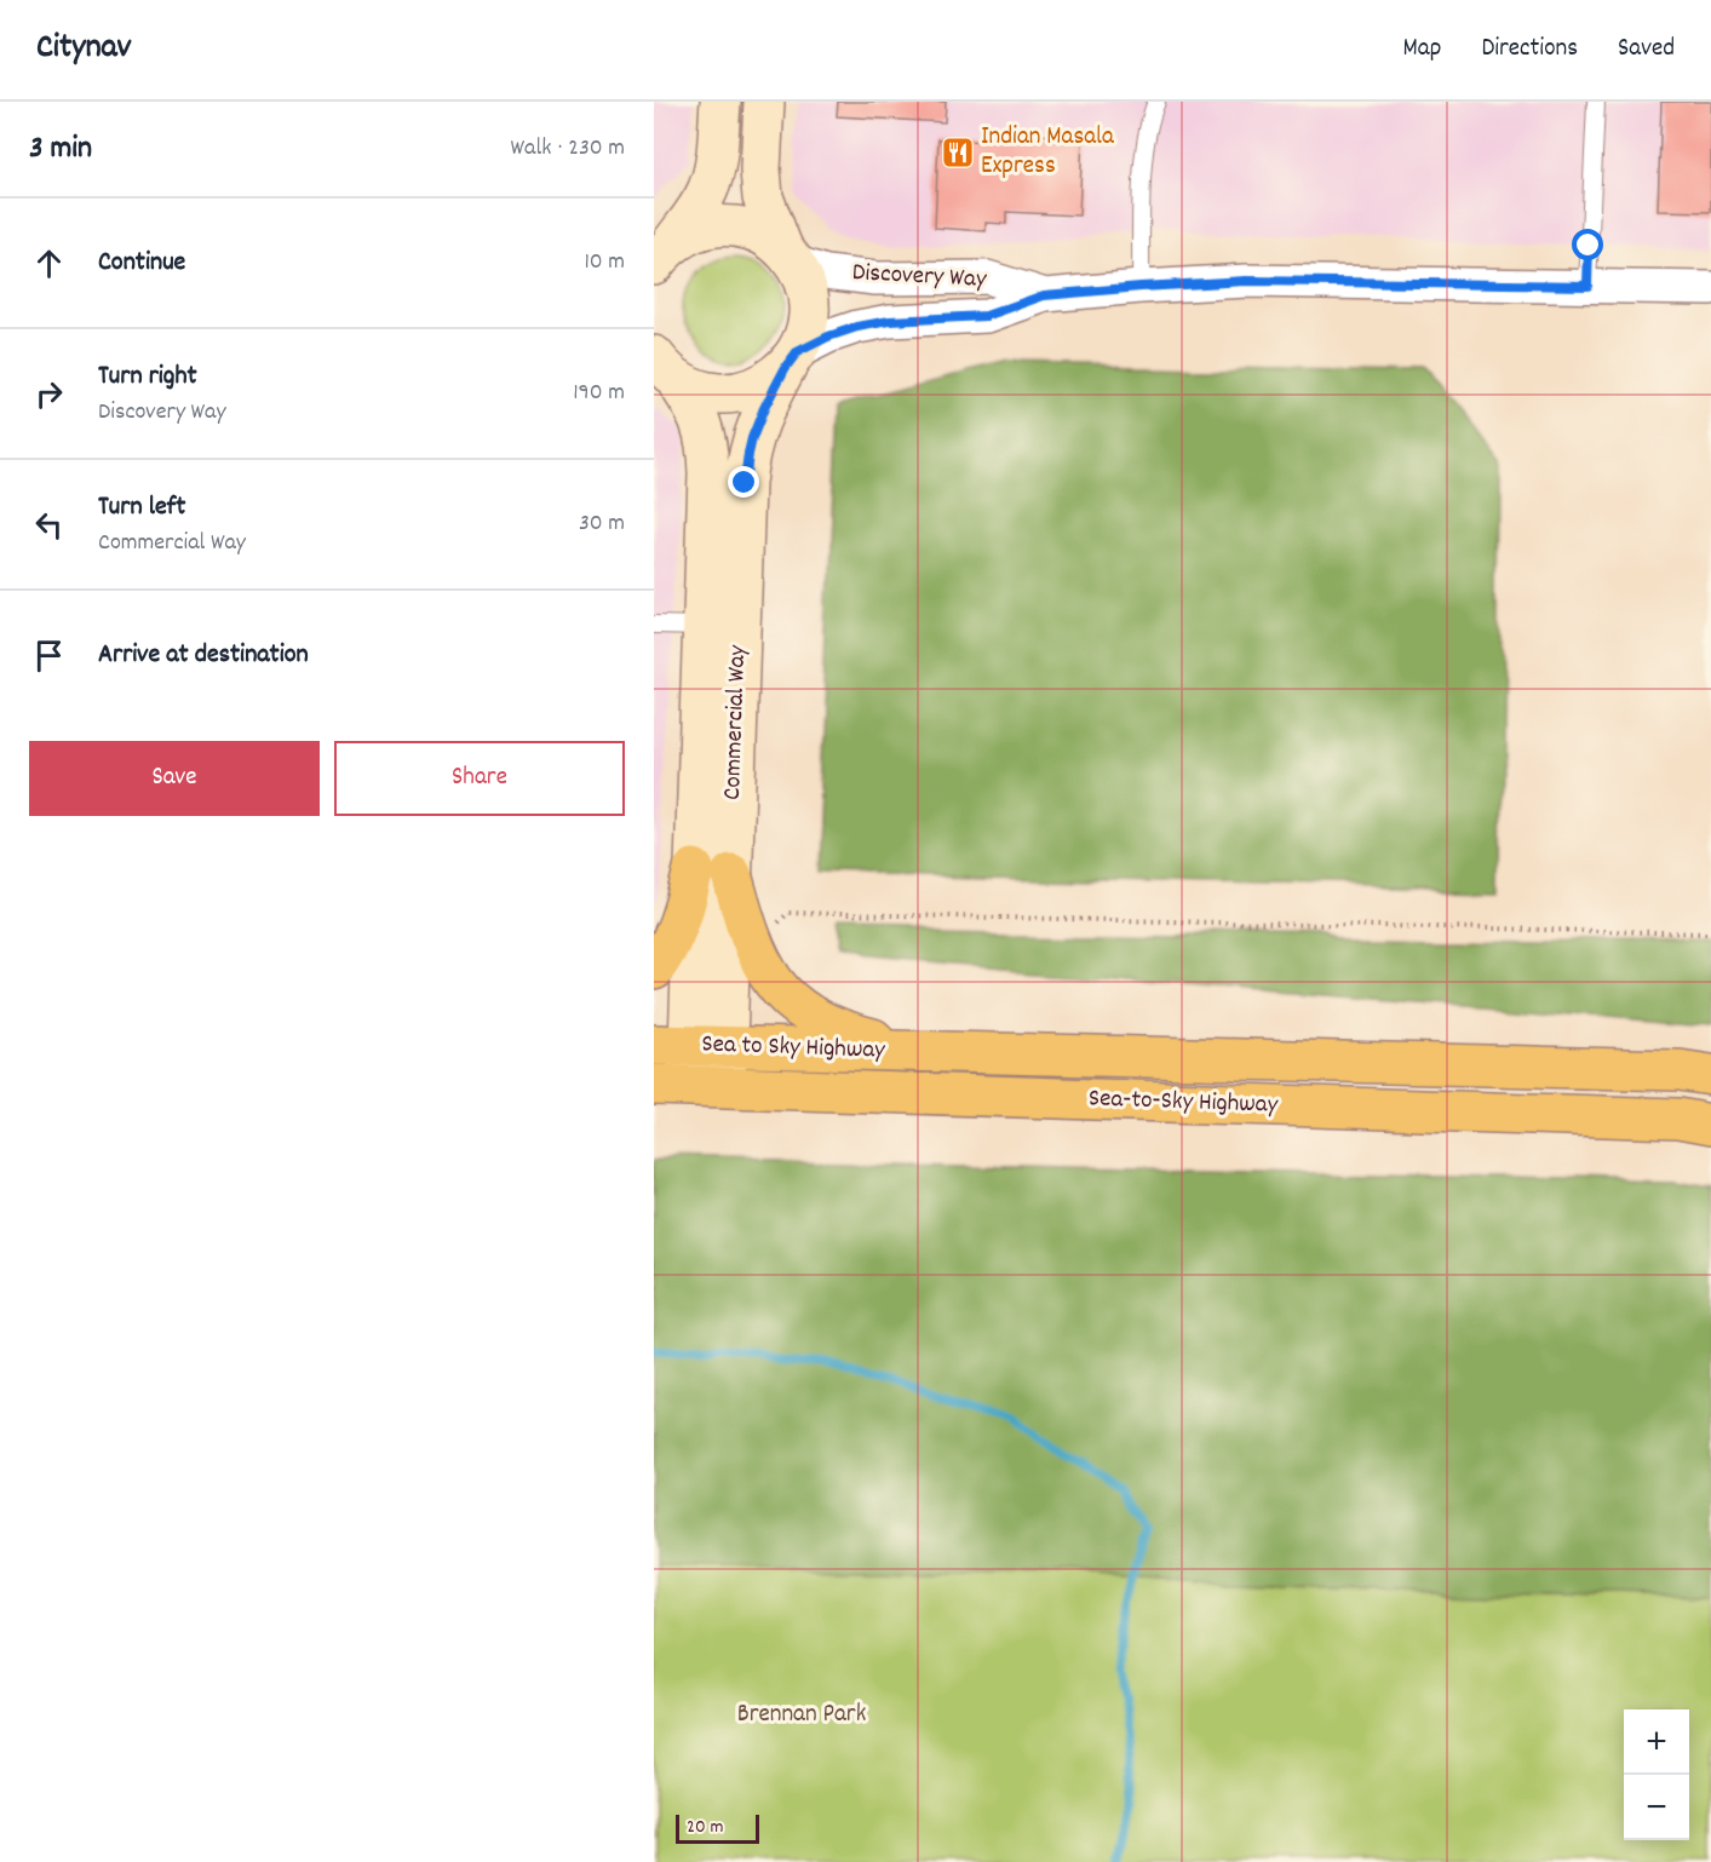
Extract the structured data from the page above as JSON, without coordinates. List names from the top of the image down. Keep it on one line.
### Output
{"streets":{"highway":["Sea to Sky Highway","Sea-to-Sky Highway"],"street":["Discovery Way","Commercial Way"]},"crossings":[["Discovery Way","Commercial Way"],["Commercial Way","Sea to Sky Highway"],["Commercial Way","Sea-to-Sky Highway"],["Sea to Sky Highway","Sea-to-Sky Highway"]],"parks":["Brennan Park"],"places":{"restaurant":["Indian Masala Express"]},"scale_bar":"20 m","page":{"header":"Citynav","nav":["Map","Directions","Saved"],"heading":["3 min","Walk · 230 m"],"list":[["Continue","10 m"],["Turn right","Discovery Way","190 m"],["Turn left","Commercial Way","30 m"],"Arrive at destination"],"buttons":["Save","Share"],"map_buttons":["+","−"],"scale":"20 m"}}
